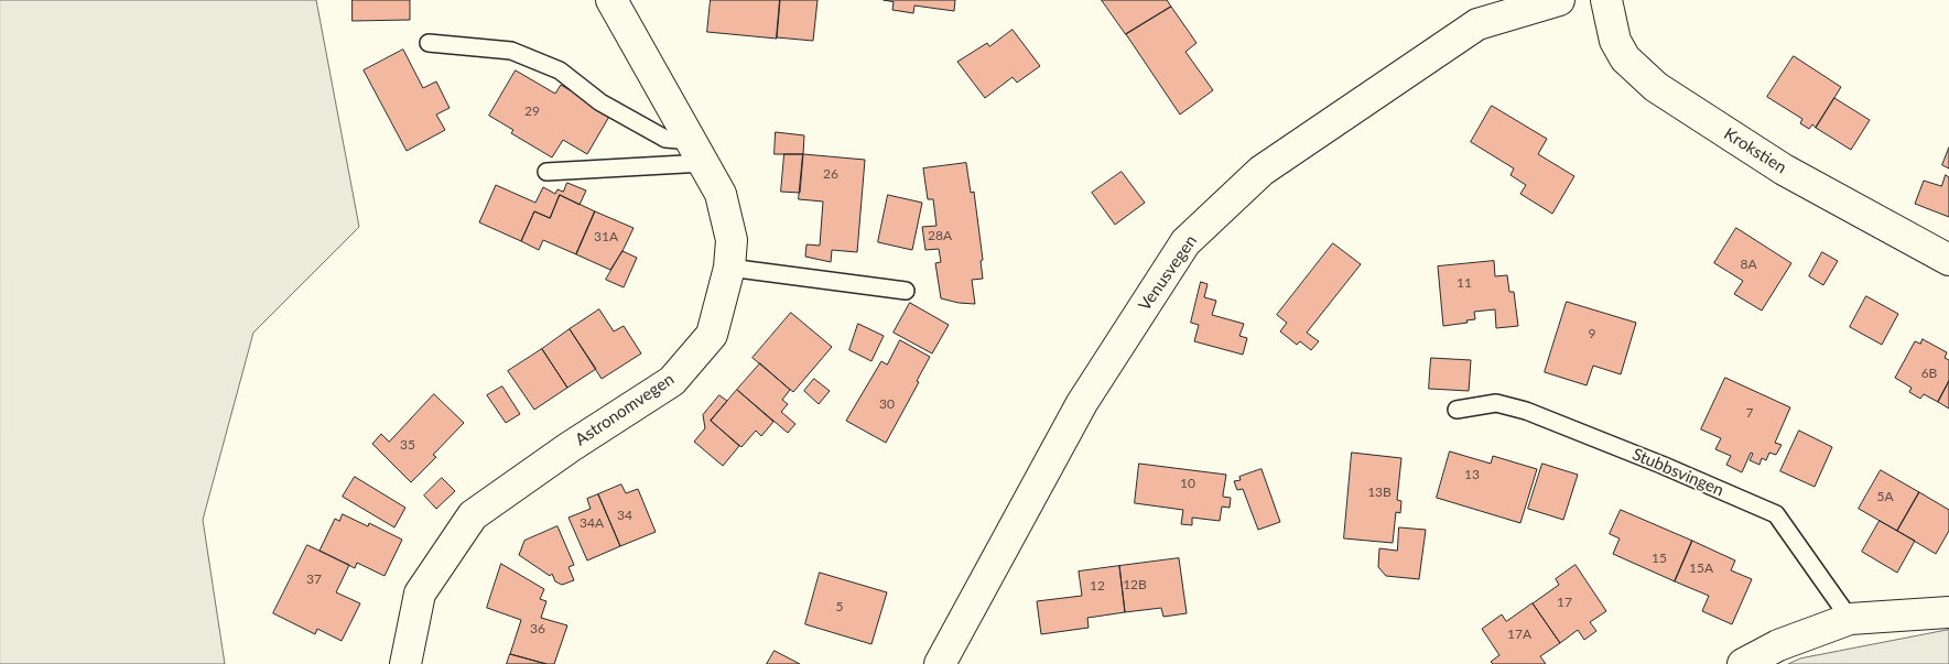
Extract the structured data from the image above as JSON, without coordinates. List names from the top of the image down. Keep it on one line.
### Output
{"streets":{"street":["Krokstien","Venusvegen","Astronomvegen"],"lane":["Stubbsvingen"]},"house_numbers":["29","26","28A","31A","8A","11","9","6B","30","7","35","13","10","13B","5A","34","34A","15","15A","37","12B","12","17","5","36","17A"]}
